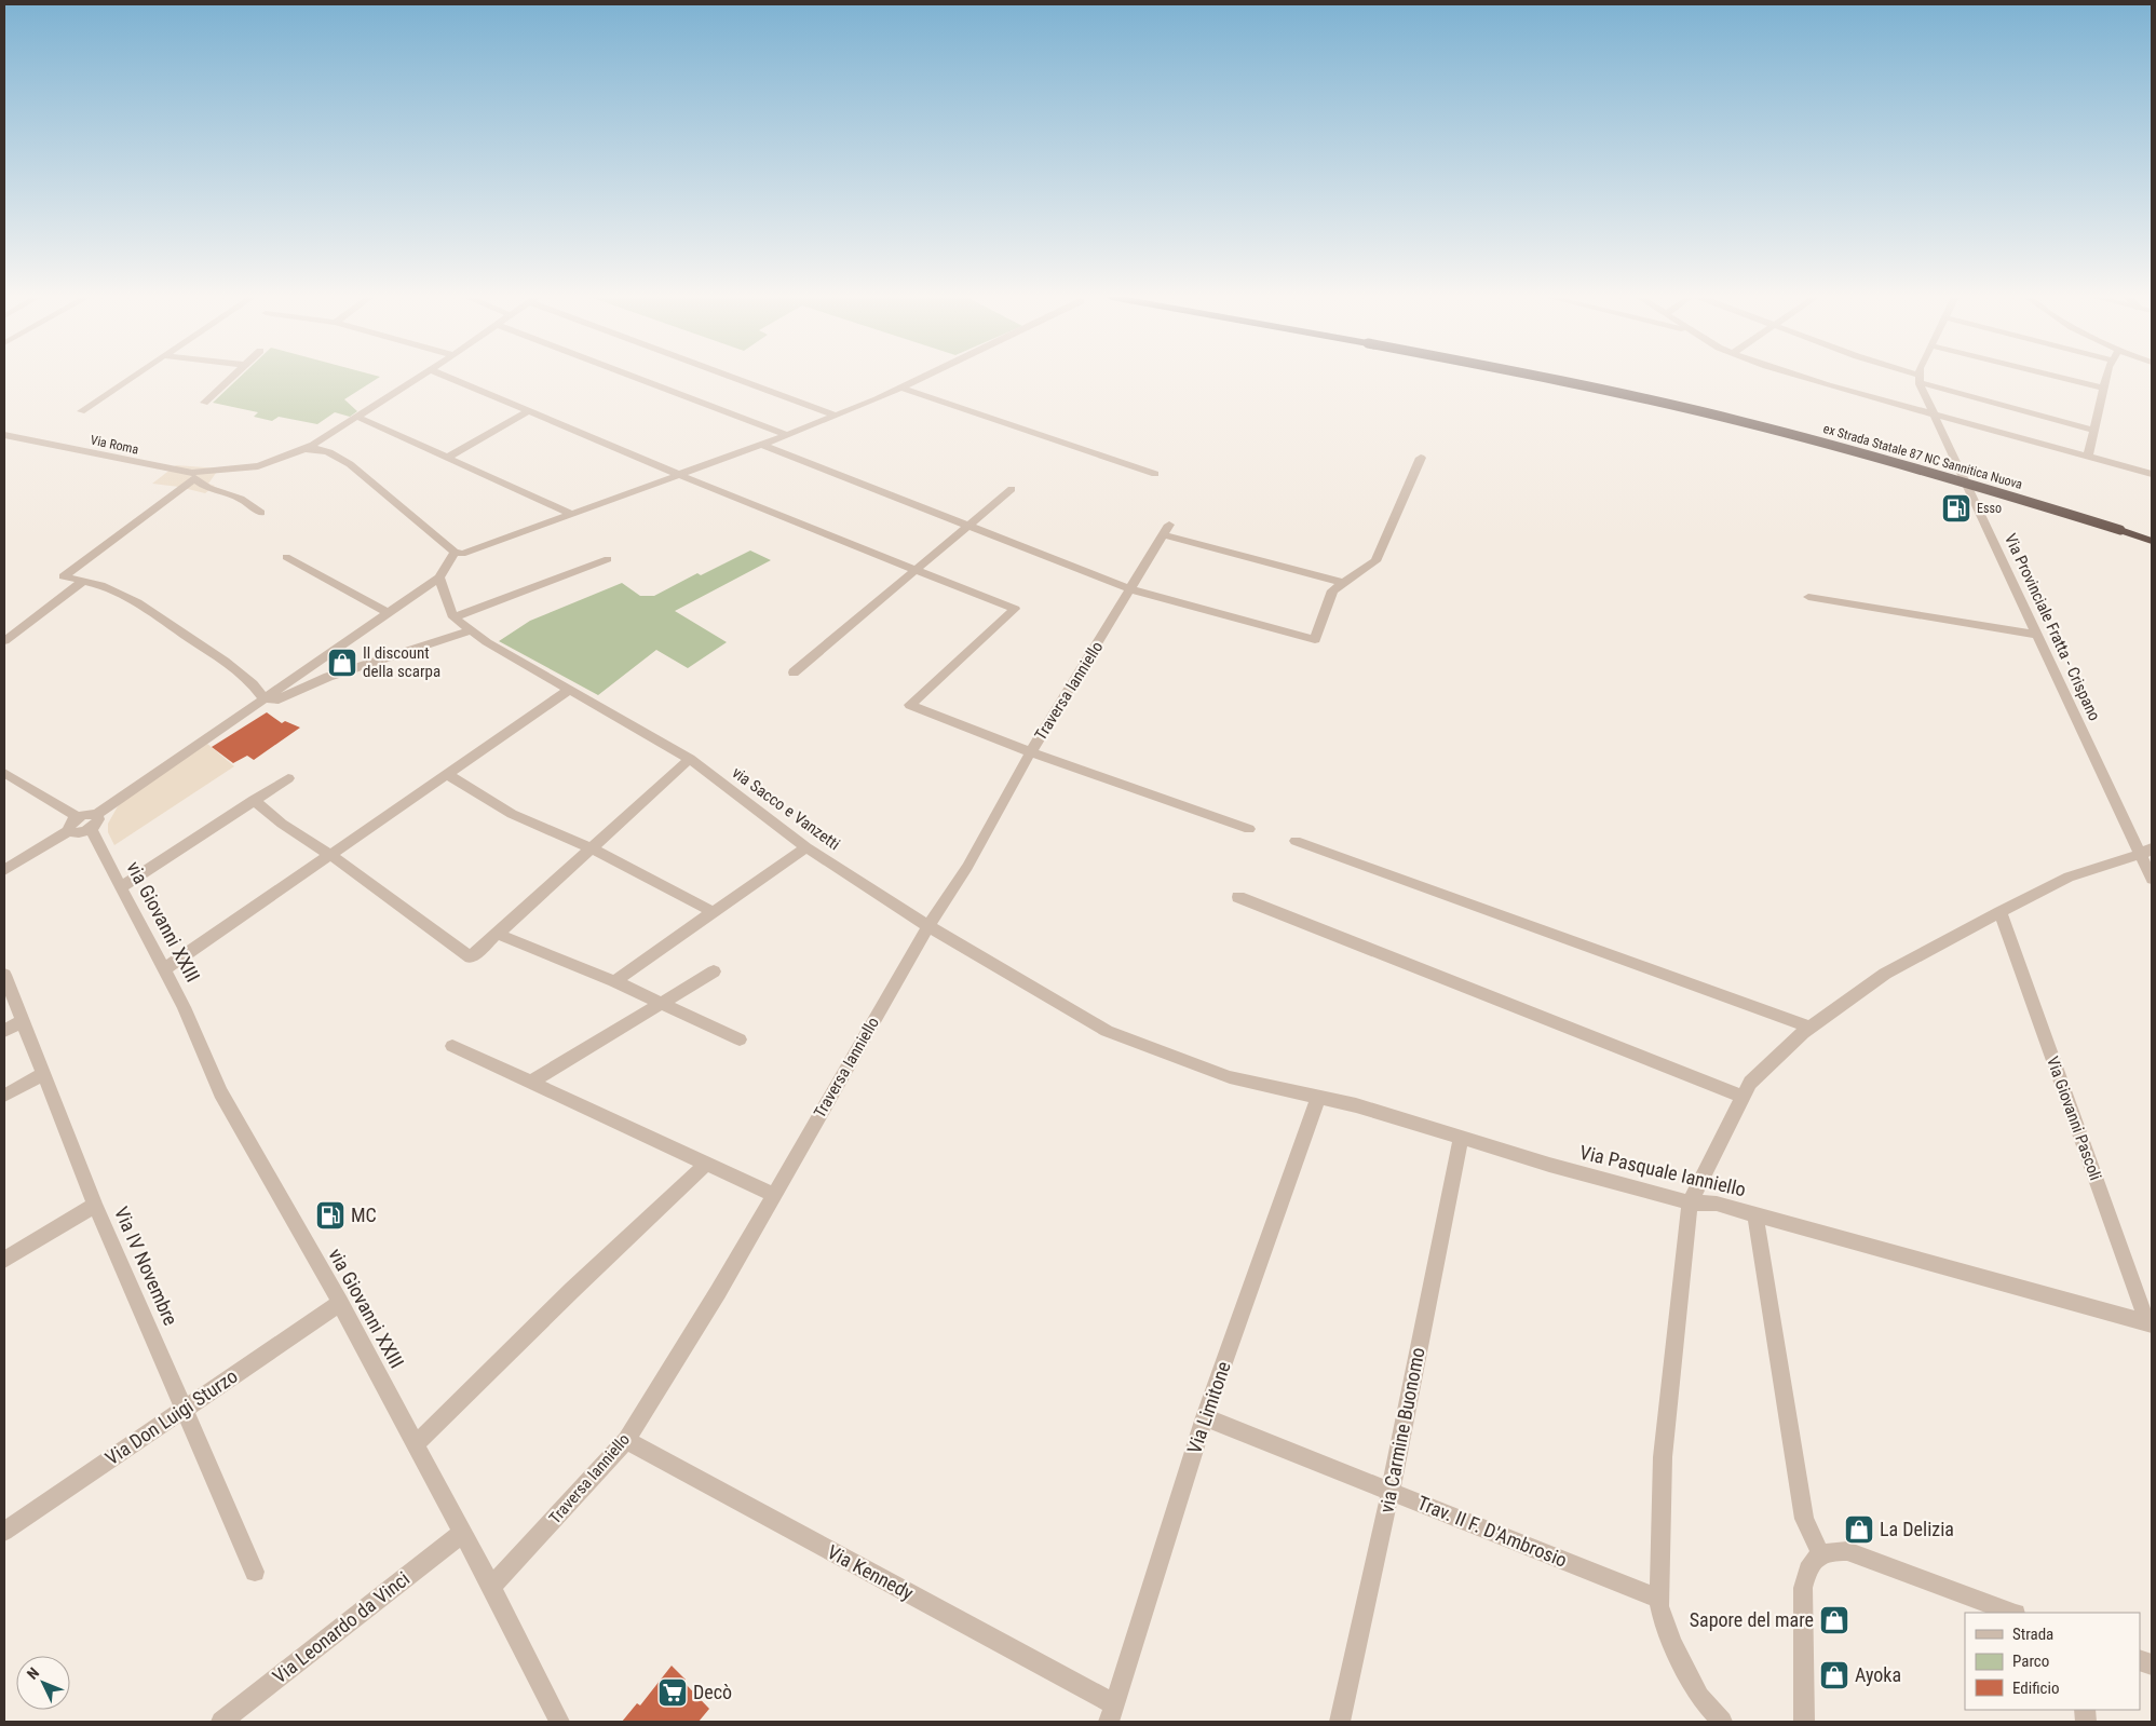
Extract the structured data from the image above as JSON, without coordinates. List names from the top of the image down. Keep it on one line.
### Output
{"streets":{"highway":["ex Strada Statale 87 NC Sannitica Nuova"],"street":["Via Roma","Via Provinciale Fratta - Crispano","Traversa Ianniello","via Sacco e Vanzetti","via Giovanni XXIII","Via Giovanni Pascoli","Via Pasquale Ianniello","Via IV Novembre","Via Limitone","Via Don Luigi Sturzo","via Carmine Buonomo","Trav. II F. D'Ambrosio","Via Kennedy","Via Leonardo da Vinci"]},"crossings":[["Traversa Ianniello","via Sacco e Vanzetti"],["Traversa Ianniello","via Giovanni XXIII"],["Traversa Ianniello","Via Kennedy"],["via Sacco e Vanzetti","Via Pasquale Ianniello"],["via Giovanni XXIII","Via Don Luigi Sturzo"],["via Giovanni XXIII","Via Leonardo da Vinci"],["Via Giovanni Pascoli","Via Pasquale Ianniello"],["Via Pasquale Ianniello","Via Limitone"],["Via Pasquale Ianniello","via Carmine Buonomo"],["Via IV Novembre","Via Don Luigi Sturzo"],["Via Limitone","Trav. II F. D'Ambrosio"],["Via Limitone","Via Kennedy"],["via Carmine Buonomo","Trav. II F. D'Ambrosio"]],"places":{"fuel station":["Esso","MC"],"shop":["Il discount della scarpa","La Delizia","Sapore del mare","Ayoka"],"supermarket":["Decò"]},"legend":["Strada","Parco","Edificio"],"north":"top left"}
